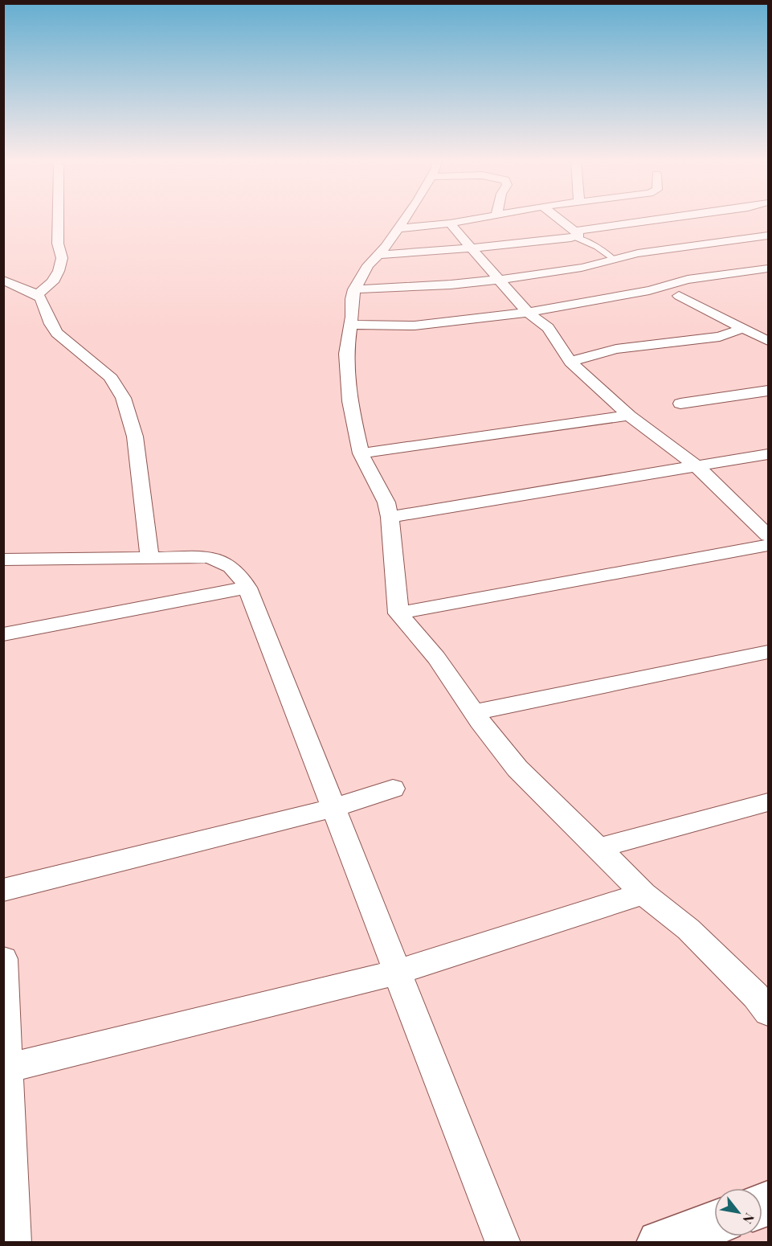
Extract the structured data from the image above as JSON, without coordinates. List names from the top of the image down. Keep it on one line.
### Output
{"north":"bottom right"}
